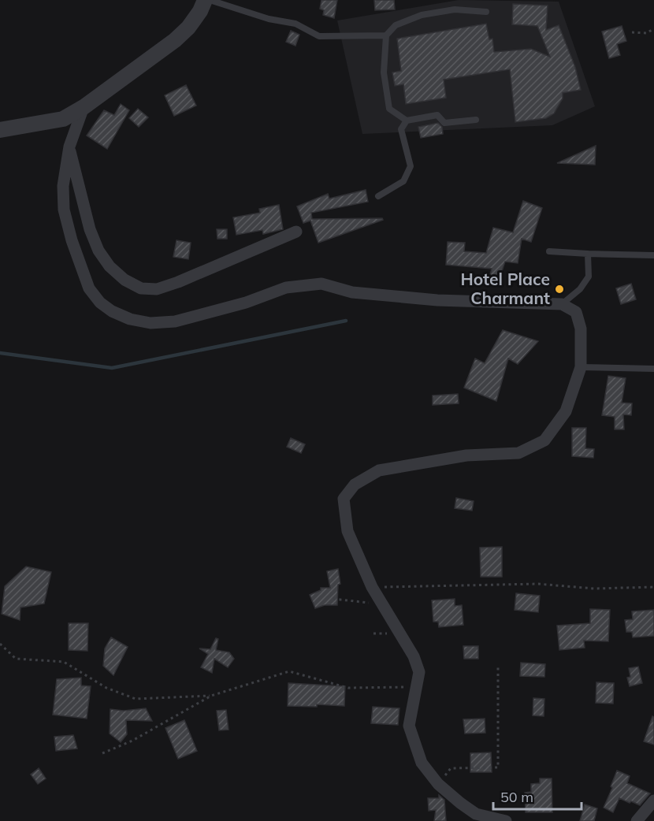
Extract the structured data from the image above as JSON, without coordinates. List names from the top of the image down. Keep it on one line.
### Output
{"places":["Hotel Place Charmant"],"scale_bar":"50 m"}
